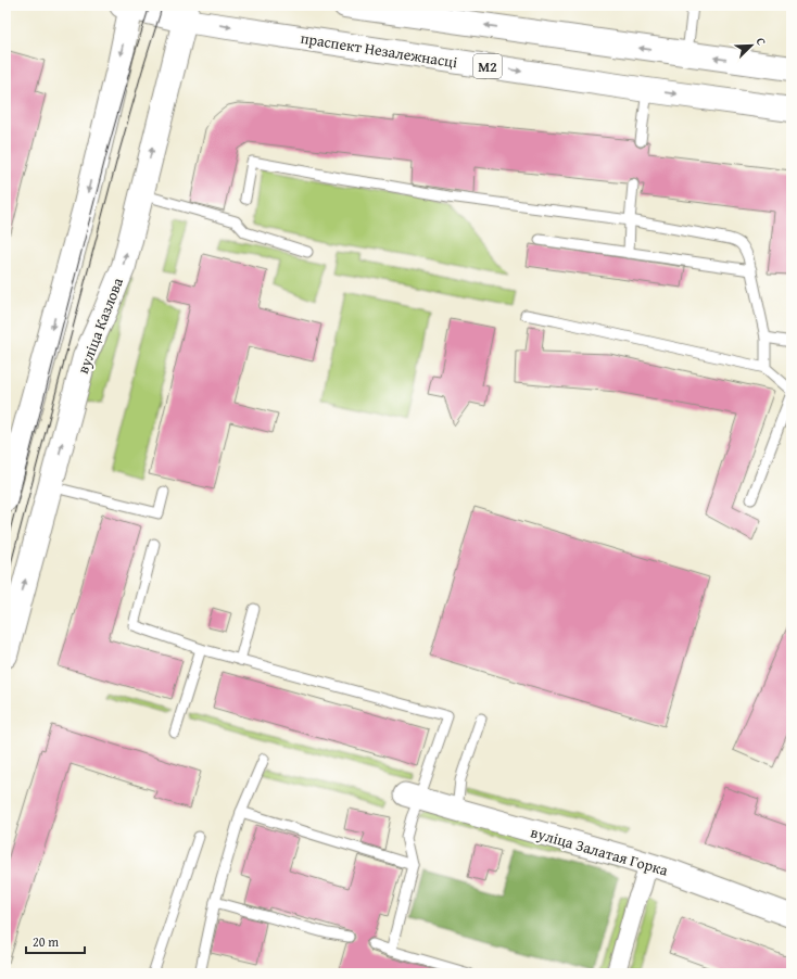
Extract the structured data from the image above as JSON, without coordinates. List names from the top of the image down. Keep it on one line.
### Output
{"streets":{"main road":["праспект Незалежнасці","М2","вуліца Казлова"],"street":["вуліца Залатая Горка"]},"crossings":[["праспект Незалежнасці","вуліца Казлова"]],"scale_bar":"20 m","north":"top right"}
